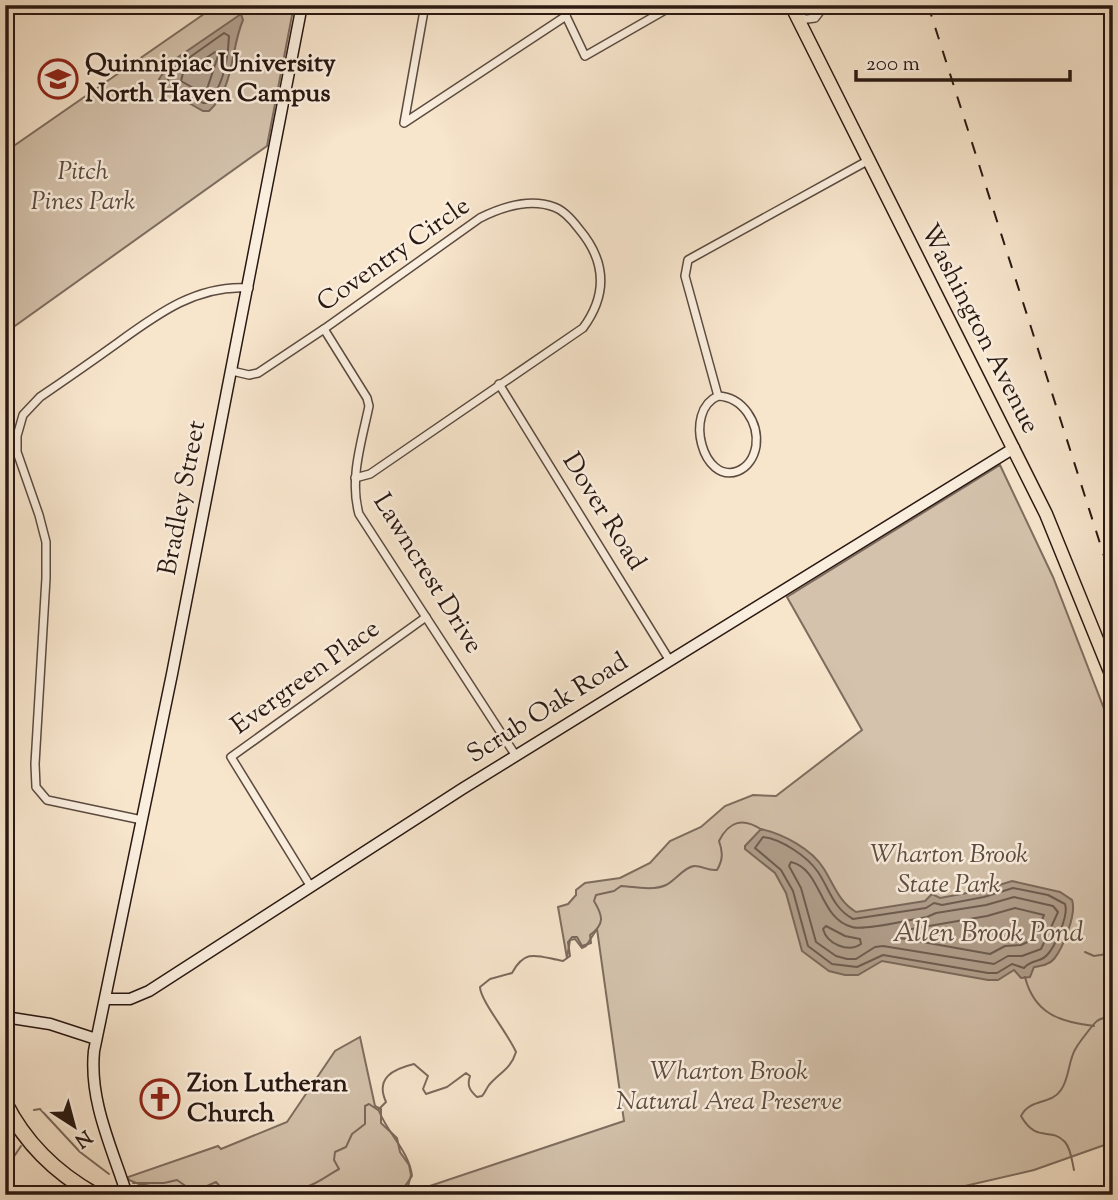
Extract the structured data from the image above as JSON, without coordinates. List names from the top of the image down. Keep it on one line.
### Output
{"streets":{"main road":["Washington Avenue","Bradley Street","Scrub Oak Road"],"street":["Coventry Circle","Dover Road","Lawncrest Drive","Evergreen Place"]},"crossings":[["Coventry Circle","Bradley Street"],["Coventry Circle","Dover Road"],["Coventry Circle","Lawncrest Drive"],["Washington Avenue","Scrub Oak Road"],["Bradley Street","Scrub Oak Road"],["Dover Road","Scrub Oak Road"],["Lawncrest Drive","Evergreen Place"],["Lawncrest Drive","Scrub Oak Road"],["Evergreen Place","Scrub Oak Road"]],"water":["Allen Brook Pond"],"parks":["Pitch Pines Park","Wharton Brook State Park","Wharton Brook Natural Area Preserve"],"places":{"school or university":["Quinnipiac University North Haven Campus"],"church":["Zion Lutheran Church"]},"scale_bar":"200 m","north":"bottom right"}
